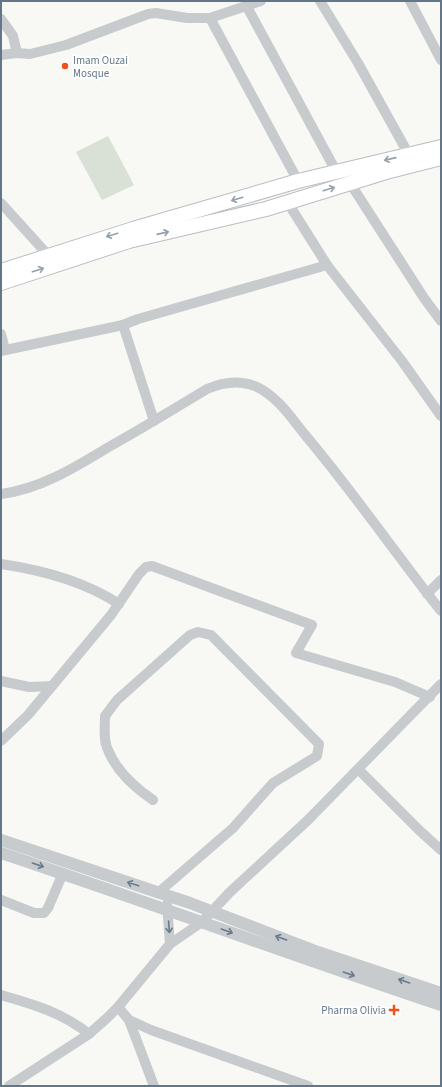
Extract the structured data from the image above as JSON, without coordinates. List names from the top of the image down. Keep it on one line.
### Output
{"places":{"other":["Imam Ouzai Mosque"],"health":["Pharma Olivia"]}}
